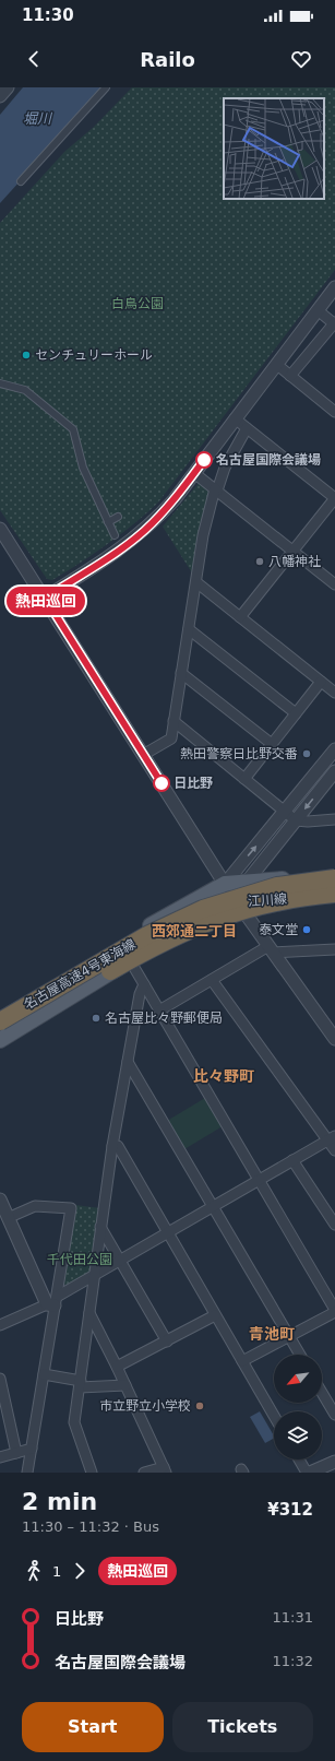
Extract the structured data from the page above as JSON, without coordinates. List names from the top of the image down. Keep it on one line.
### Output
{"streets":{"highway":["名古屋高速4号東海線"],"main road":["江川線"]},"crossings":[["江川線","名古屋高速4号東海線"]],"districts":["西郊通二丁目","比々野町","青池町"],"water":["堀川"],"parks":["白鳥公園","千代田公園"],"places":["センチュリーホール","名古屋国際会議場","八幡神社","熱田警察日比野交番","日比野","泰文堂","名古屋比々野郵便局","市立野立小学校"],"lines":["bus line 熱田巡回"],"north":"bottom left","page":{"status":"11:30","header":"Railo","on_map":"熱田巡回","heading":["2 min","11:30 – 11:32 · Bus","¥312"],"legs":["1","熱田巡回"],"list":[{"name":"日比野","value":"11:31"},{"name":"名古屋国際会議場","value":"11:32"}],"buttons":["Start","Tickets"]}}
